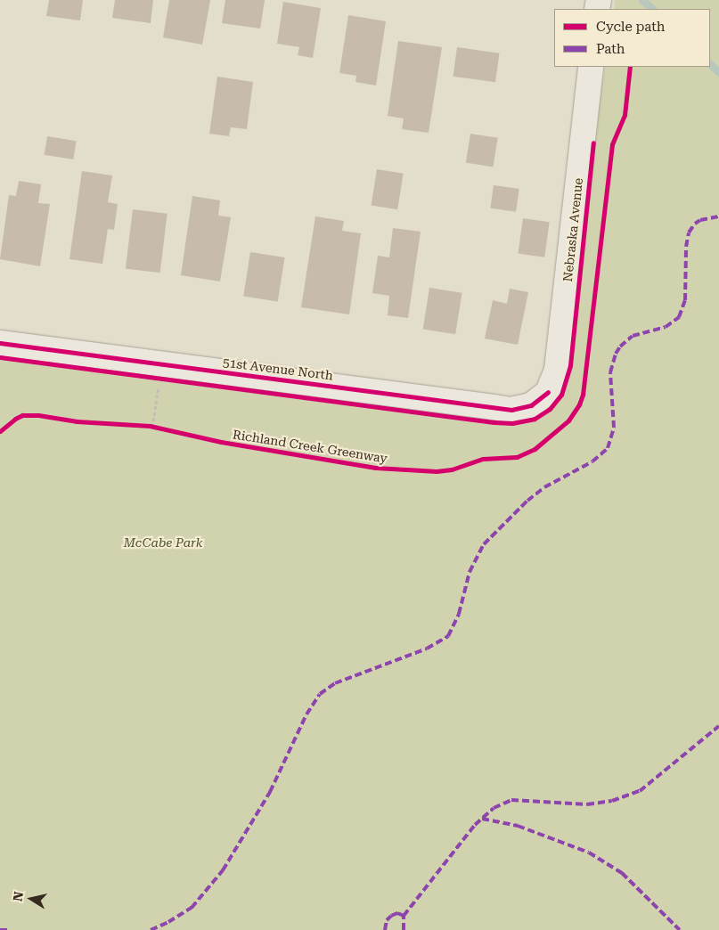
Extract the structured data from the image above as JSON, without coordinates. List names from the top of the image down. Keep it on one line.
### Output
{"streets":{"street":["Nebraska Avenue","51st Avenue North"],"cycle path":["Richland Creek Greenway"]},"crossings":[["Nebraska Avenue","51st Avenue North"]],"parks":["McCabe Park"],"legend":["Cycle path","Path"],"north":"left"}
